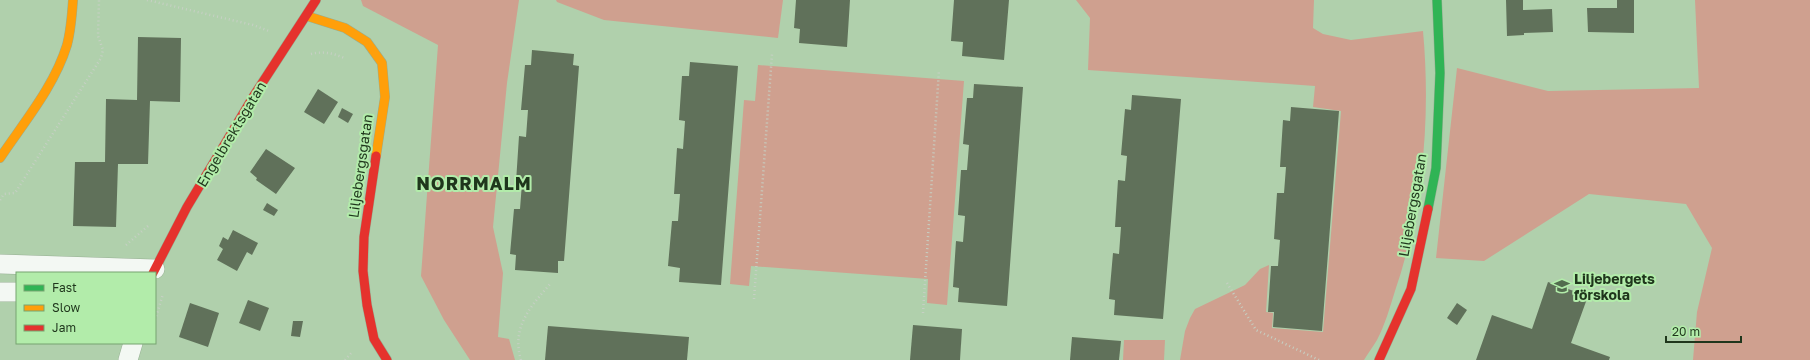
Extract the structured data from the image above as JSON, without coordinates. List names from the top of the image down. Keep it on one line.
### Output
{"streets":{"street":["Engelbrektsgatan","Liljebergsgatan"]},"crossings":[["Engelbrektsgatan","Liljebergsgatan"]],"districts":["NORRMALM"],"places":{"school or university":["Liljebergets förskola"]},"legend":["Fast","Slow","Jam"],"scale_bar":"20 m"}
